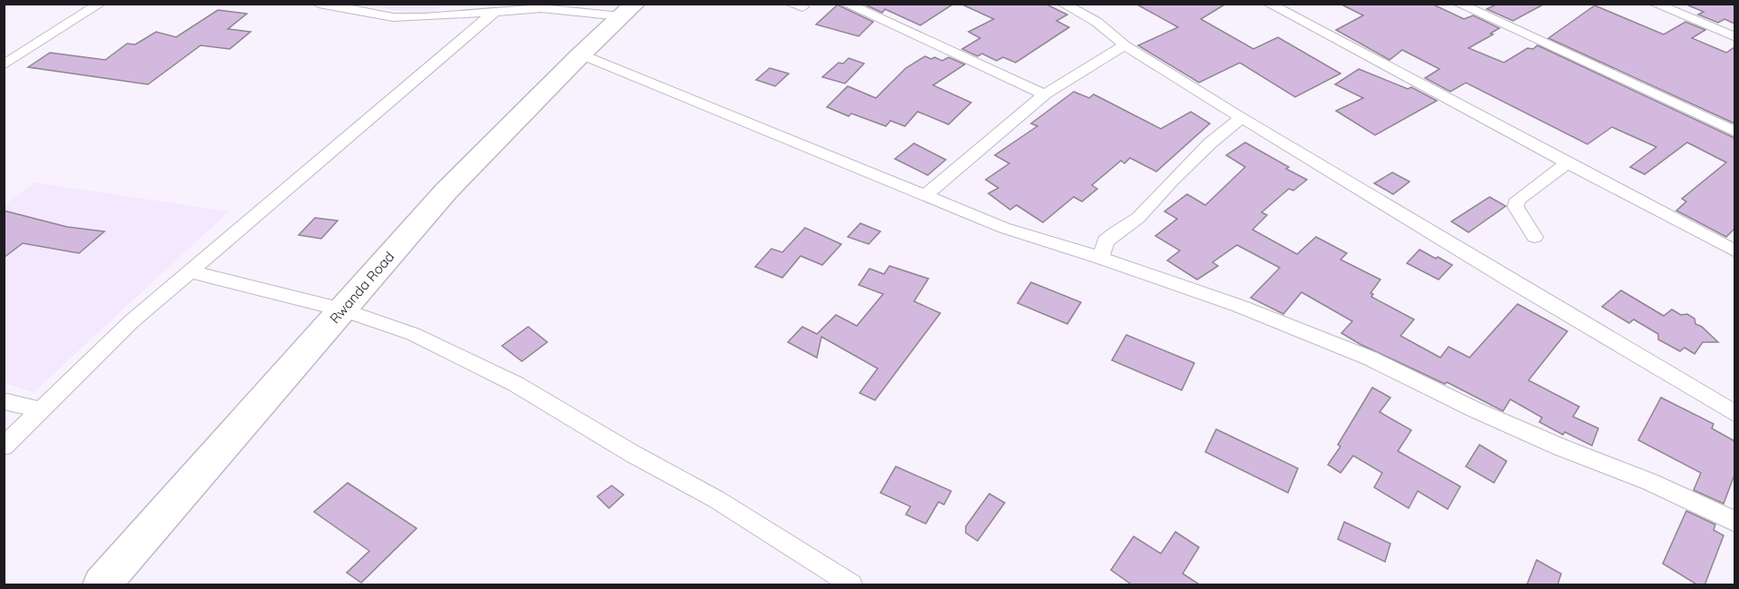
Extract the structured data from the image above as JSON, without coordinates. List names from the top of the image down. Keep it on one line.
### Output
{"streets":{"highway":["Rwanda Road"]}}
